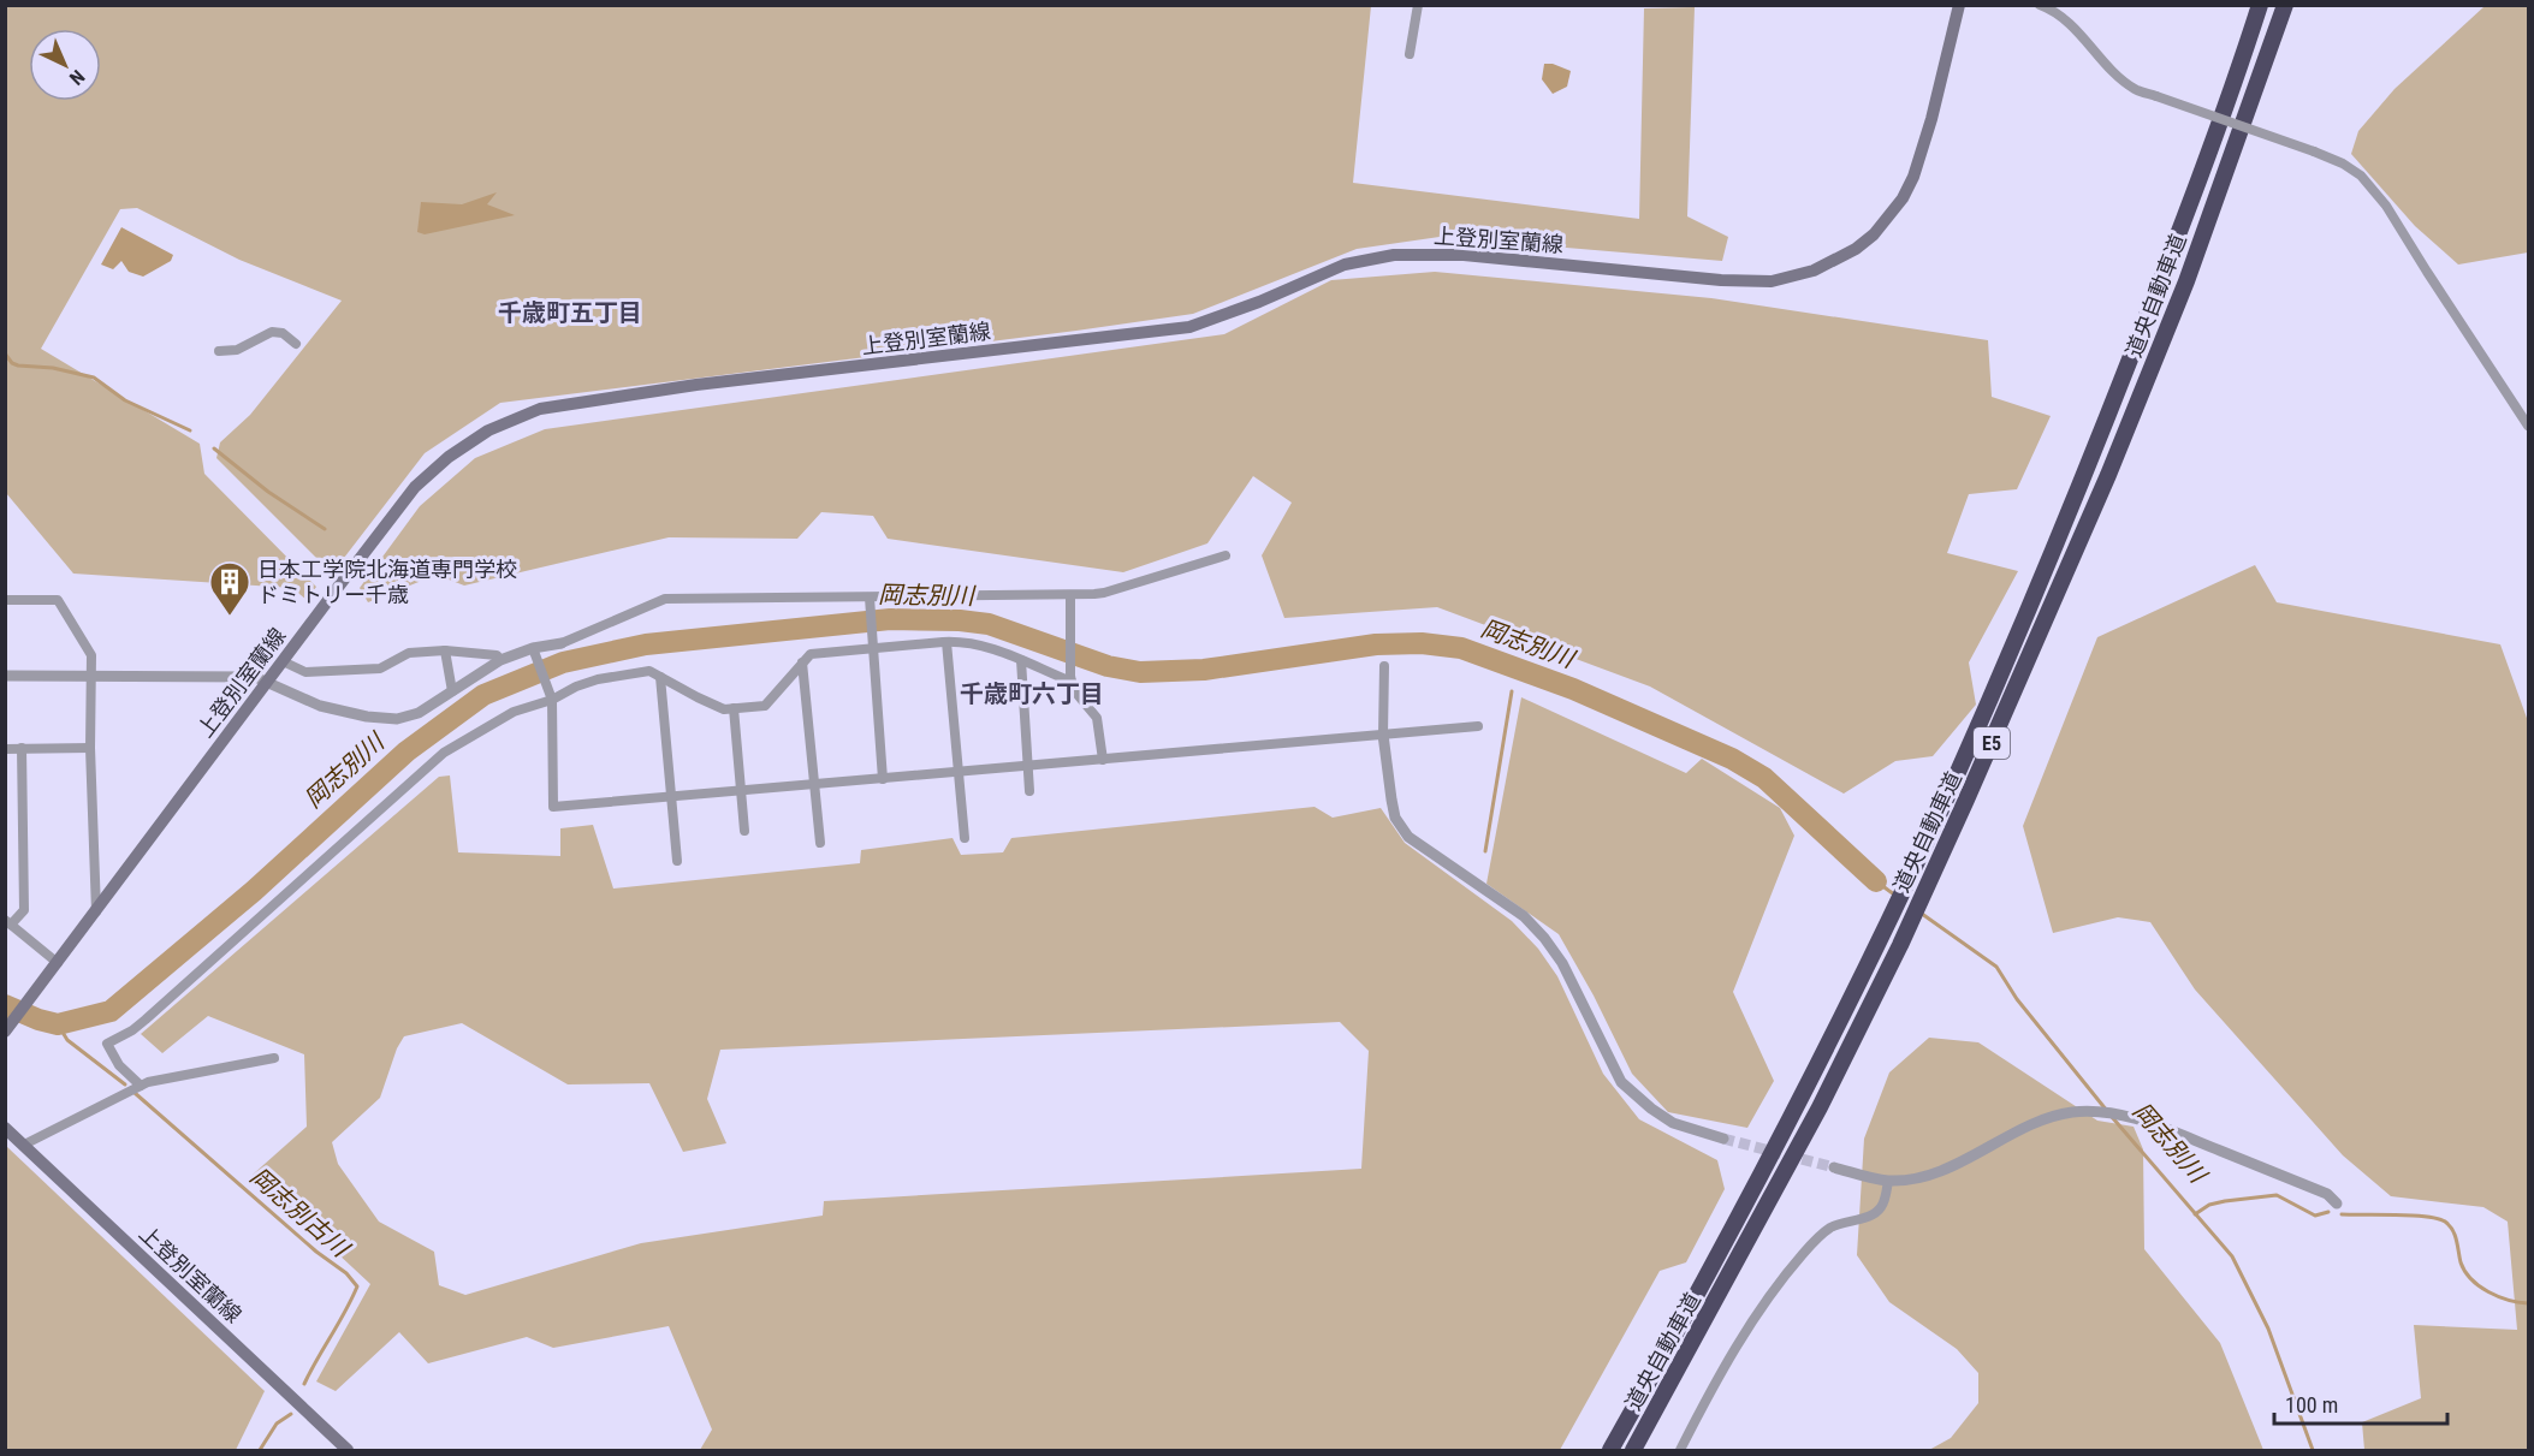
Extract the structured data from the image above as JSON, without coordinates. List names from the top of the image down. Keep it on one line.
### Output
{"streets":{"highway":["道央自動車道","E5"],"main road":["上登別室蘭線"]},"districts":["千歳町五丁目","千歳町六丁目"],"water":["岡志別川","岡志別古川"],"places":{"building":["日本工学院北海道専門学校 ドミトリー千歳"]},"scale_bar":"100 m","north":"bottom right"}
